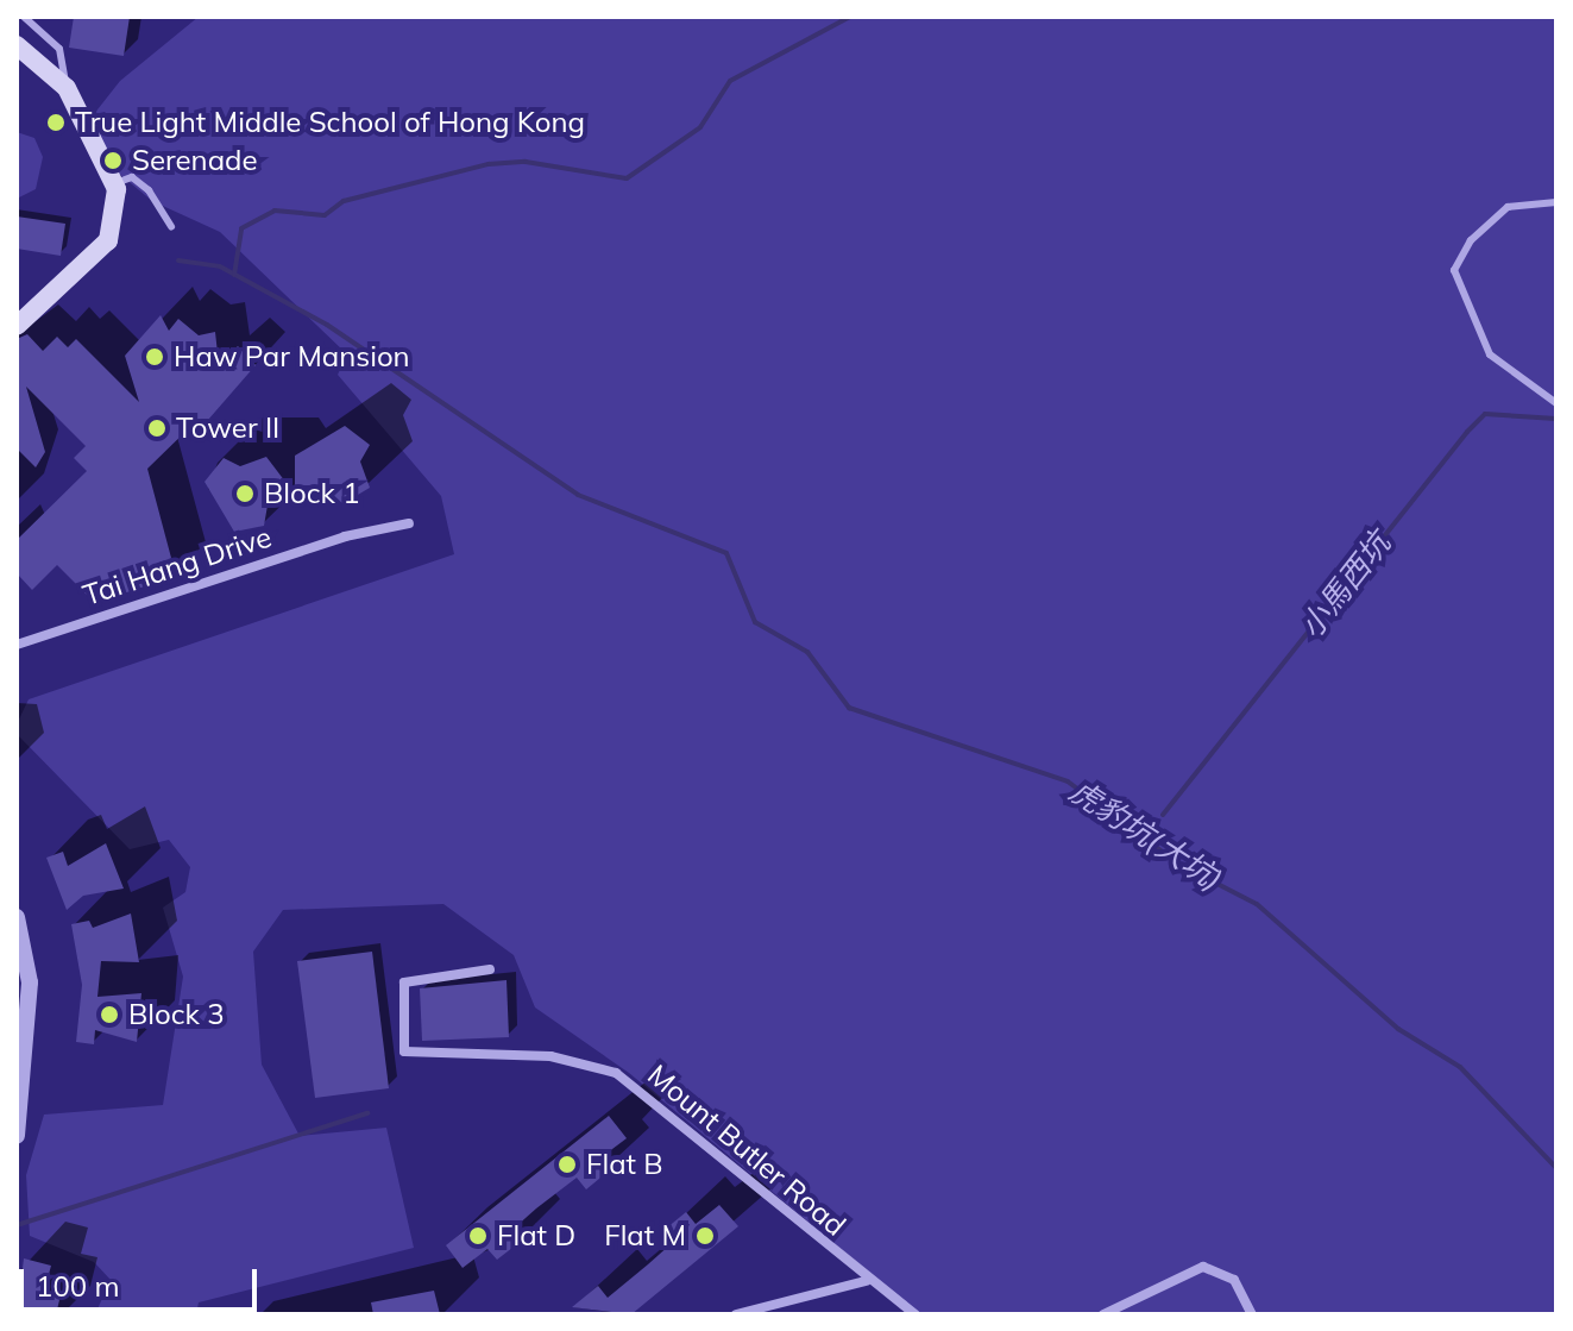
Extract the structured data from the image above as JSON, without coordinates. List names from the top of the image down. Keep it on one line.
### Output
{"streets":{"street":["Tai Hang Drive","Mount Butler Road"]},"water":["小馬西坑","虎豹坑(大坑)"],"places":["True Light Middle School of Hong Kong","Serenade","Haw Par Mansion","Tower II","Block 1","Block 3","Flat B","Flat D","Flat M"],"scale_bar":"100 m"}
